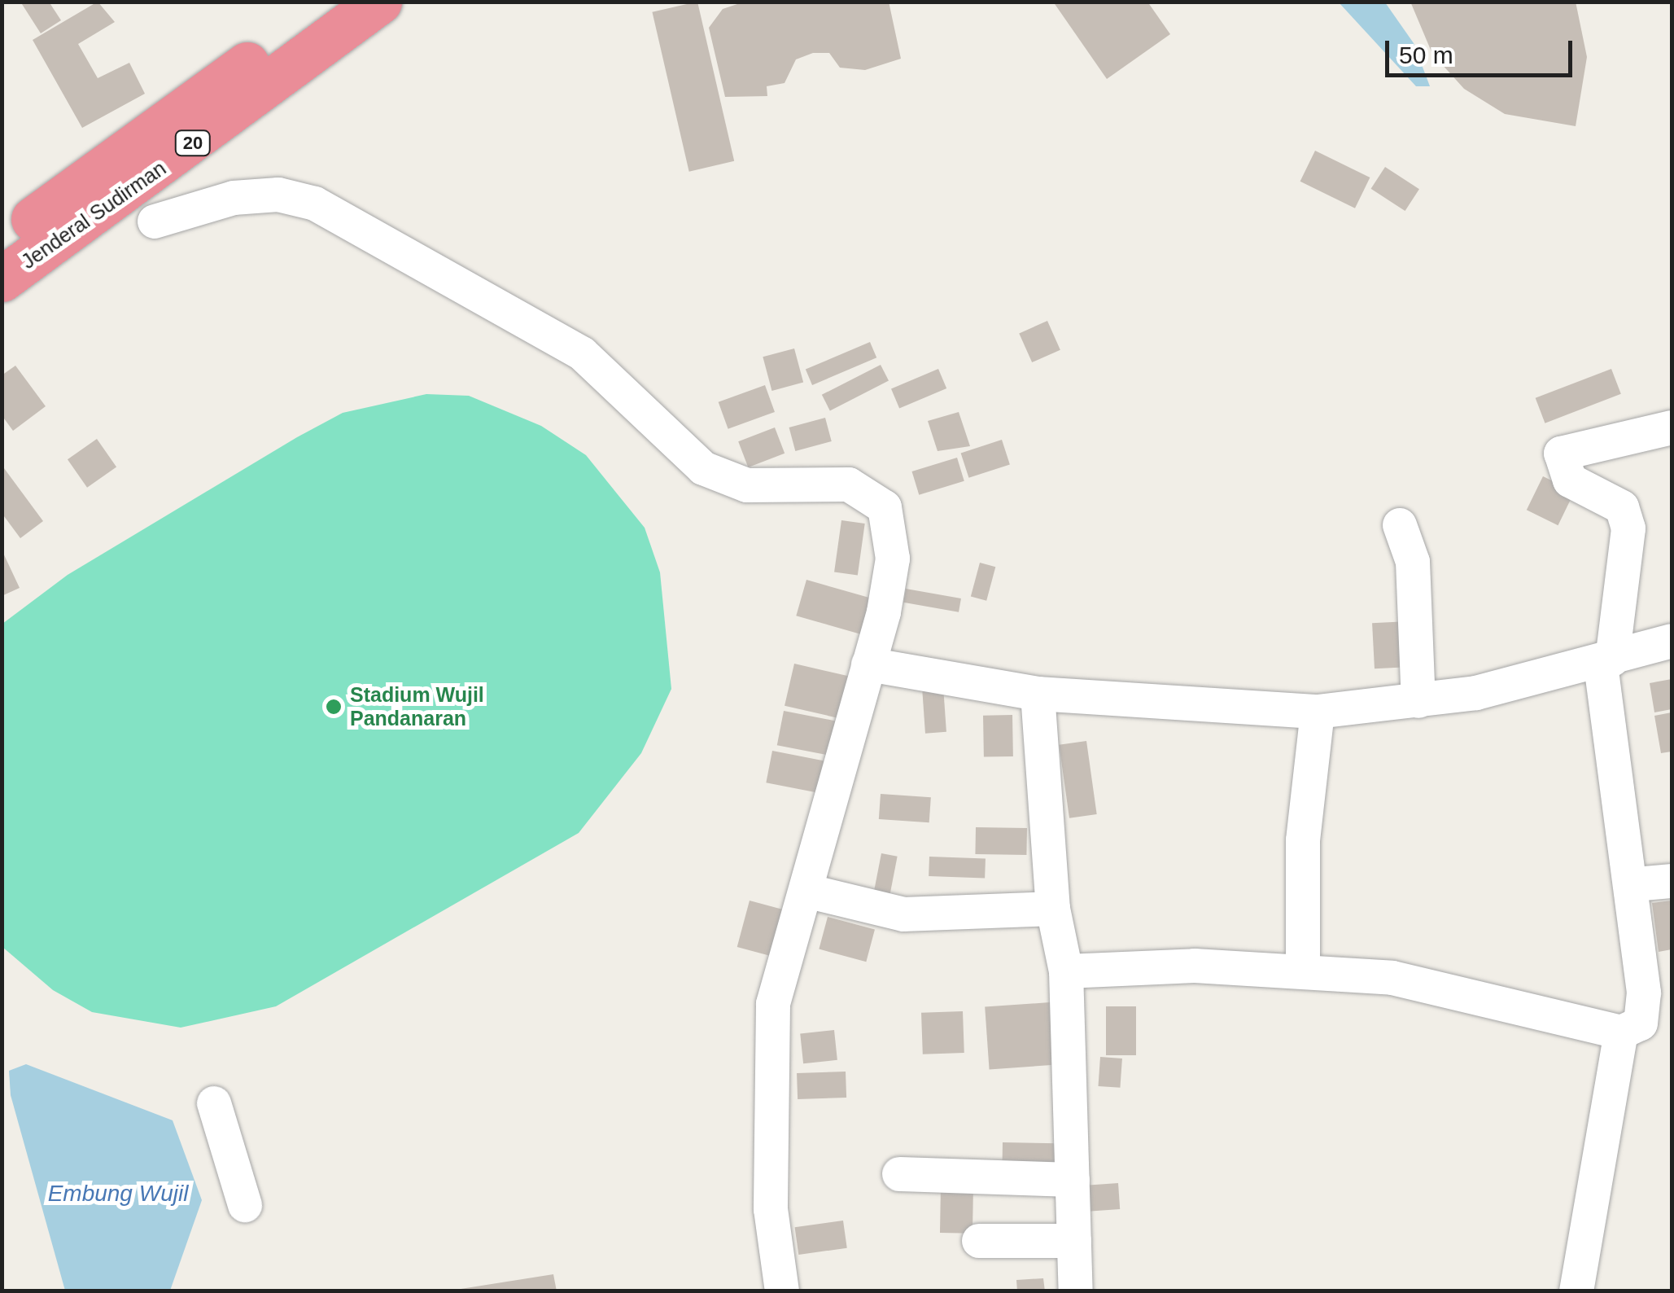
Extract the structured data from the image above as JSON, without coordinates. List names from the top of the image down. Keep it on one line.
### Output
{"streets":{"highway":["20","Jenderal Sudirman"]},"water":["Embung Wujil"],"places":["Stadium Wujil Pandanaran"],"scale_bar":"50 m"}
